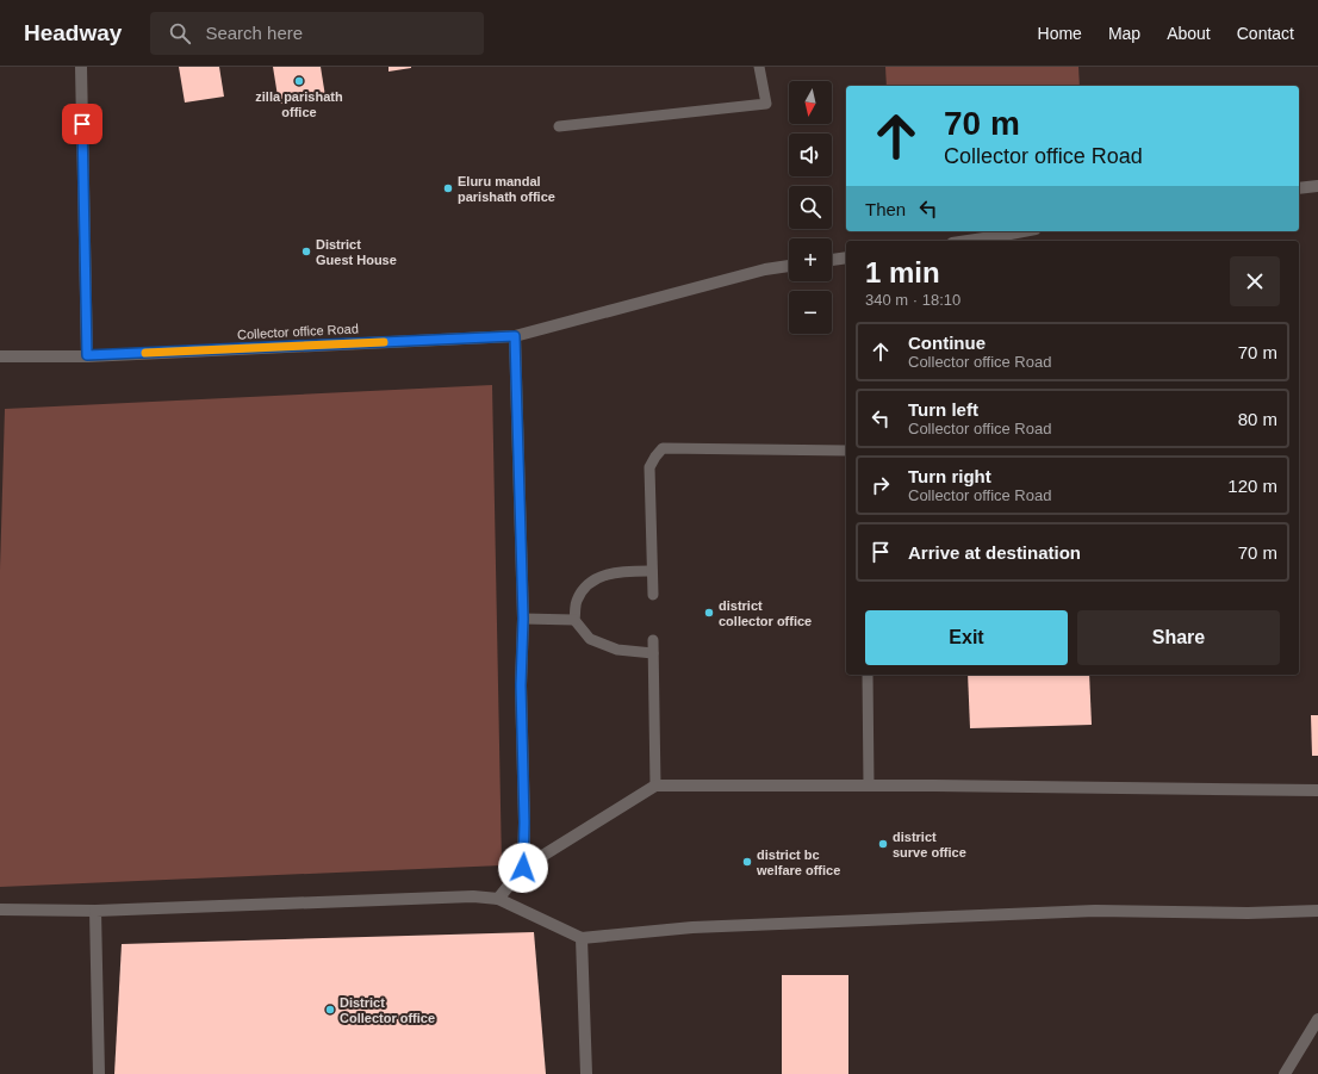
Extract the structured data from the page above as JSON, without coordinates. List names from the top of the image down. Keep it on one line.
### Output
{"streets":{"street":["Collector office Road"]},"places":["zilla parishath office","Eluru mandal parishath office","District Guest House","district collector office","district surve office","district bc welfare office","District Collector office"],"north":"bottom","page":{"header":"Headway","search":"Search here","nav":["Home","Map","About","Contact"],"map_buttons":["+","−"],"turn":["70 m","Collector office Road"],"then":"Then","heading":["1 min","340 m · 18:10"],"list":[{"name":"Continue","note":"Collector office Road","value":"70 m"},{"name":"Turn left","note":"Collector office Road","value":"80 m"},{"name":"Turn right","note":"Collector office Road","value":"120 m"},{"name":"Arrive at destination","value":"70 m"}],"buttons":["Exit","Share"]}}
